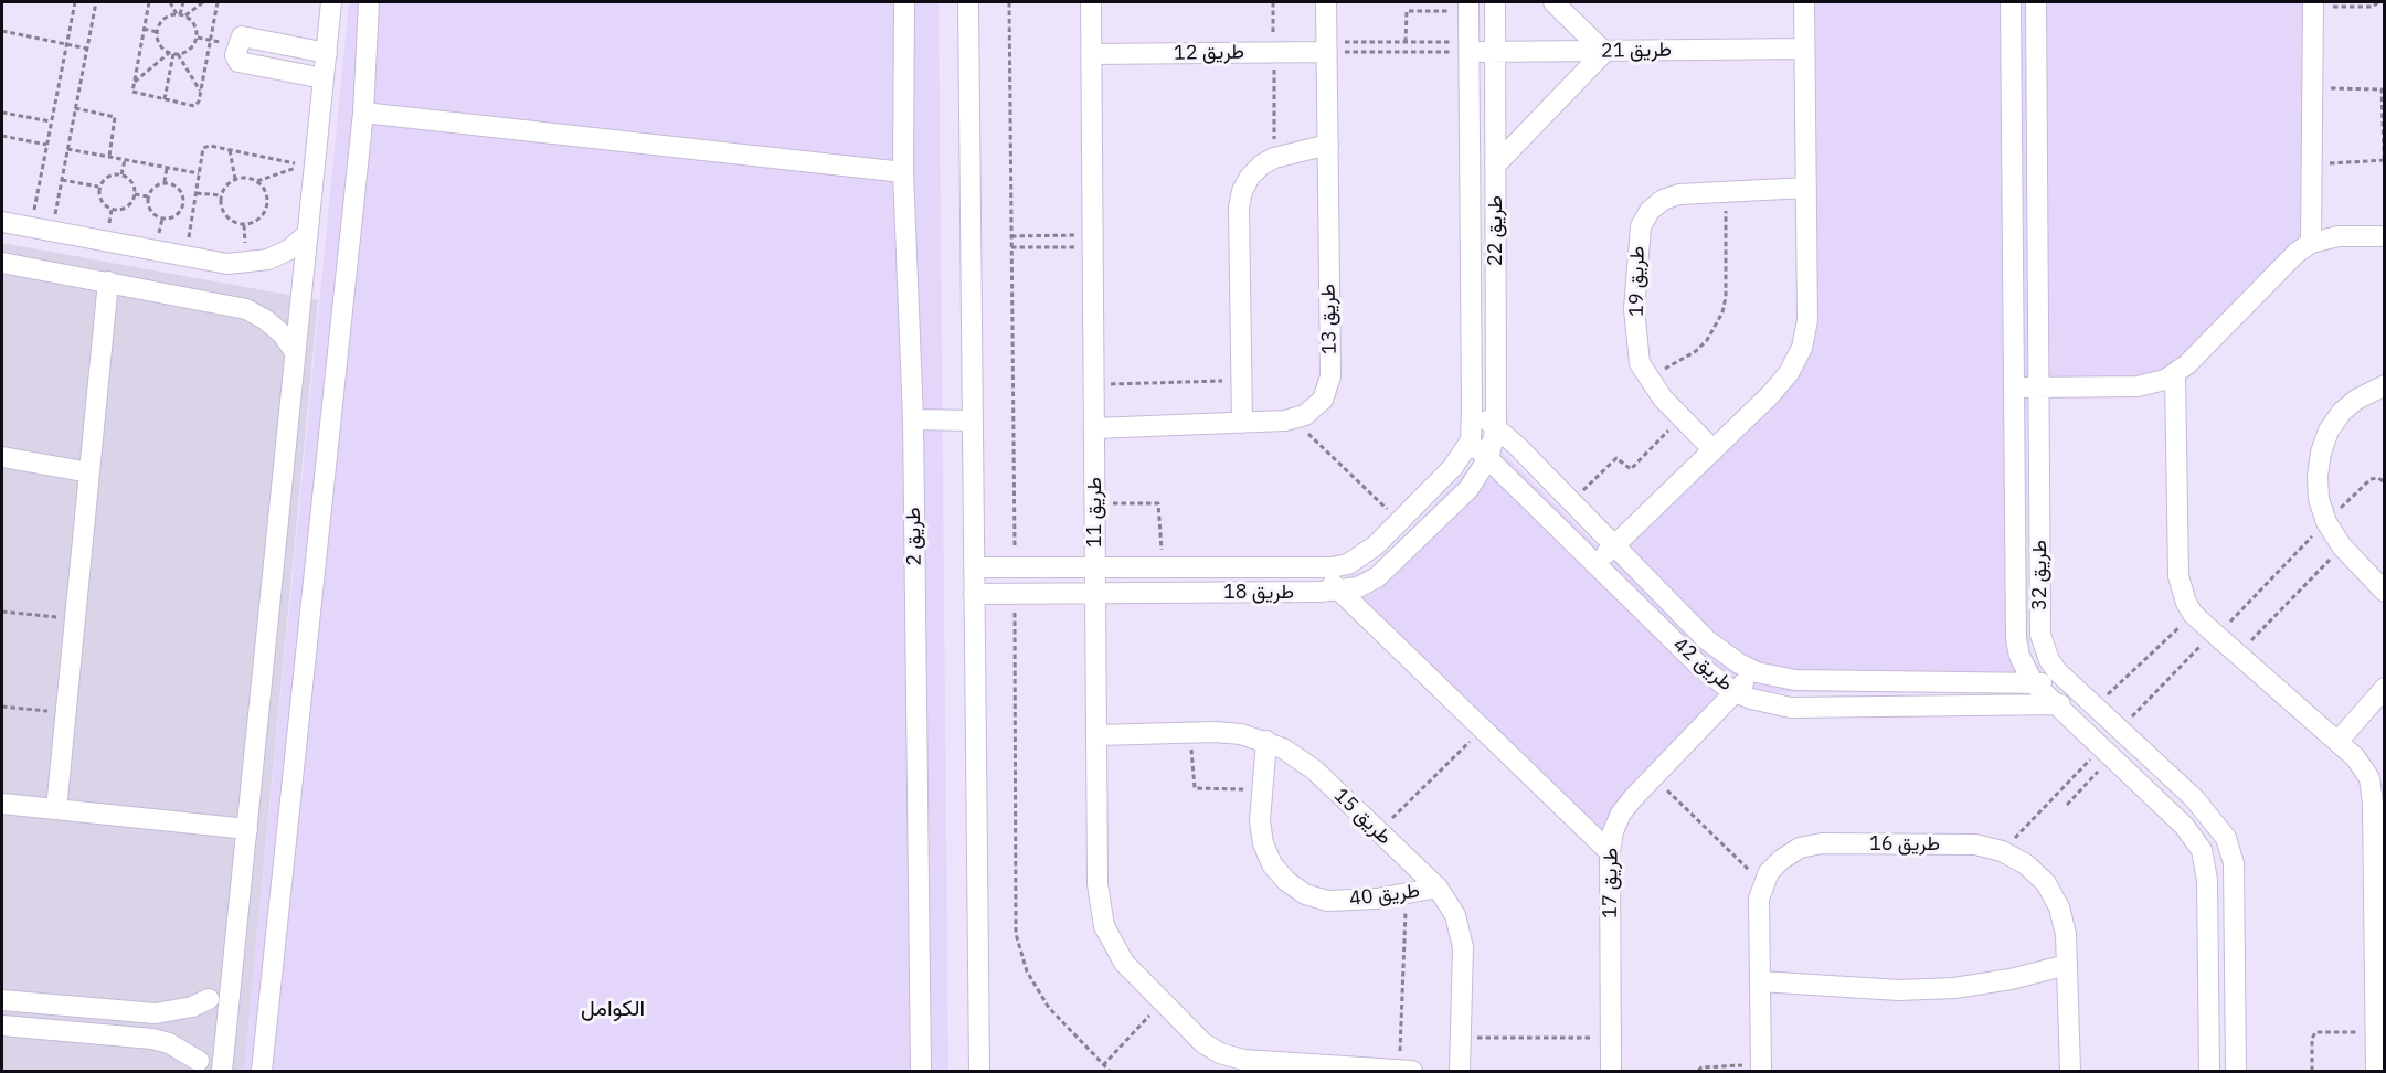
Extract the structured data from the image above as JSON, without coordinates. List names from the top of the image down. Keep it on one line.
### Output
{"streets":{"street":["طريق 21","طريق 12","طريق 22","طريق 19","طريق 13","طريق 11","طريق 2","طريق 32","طريق 18","طريق 42","طريق 15","طريق 16","طريق 17","طريق 40"]},"crossings":[["طريق 21","طريق 22"],["طريق 12","طريق 13"],["طريق 12","طريق 11"],["طريق 22","طريق 18"],["طريق 22","طريق 42"],["طريق 11","طريق 18"],["طريق 11","طريق 15"],["طريق 32","طريق 42"],["طريق 18","طريق 42"],["طريق 42","طريق 17"],["طريق 15","طريق 40"]],"districts":["الكوامل"]}
